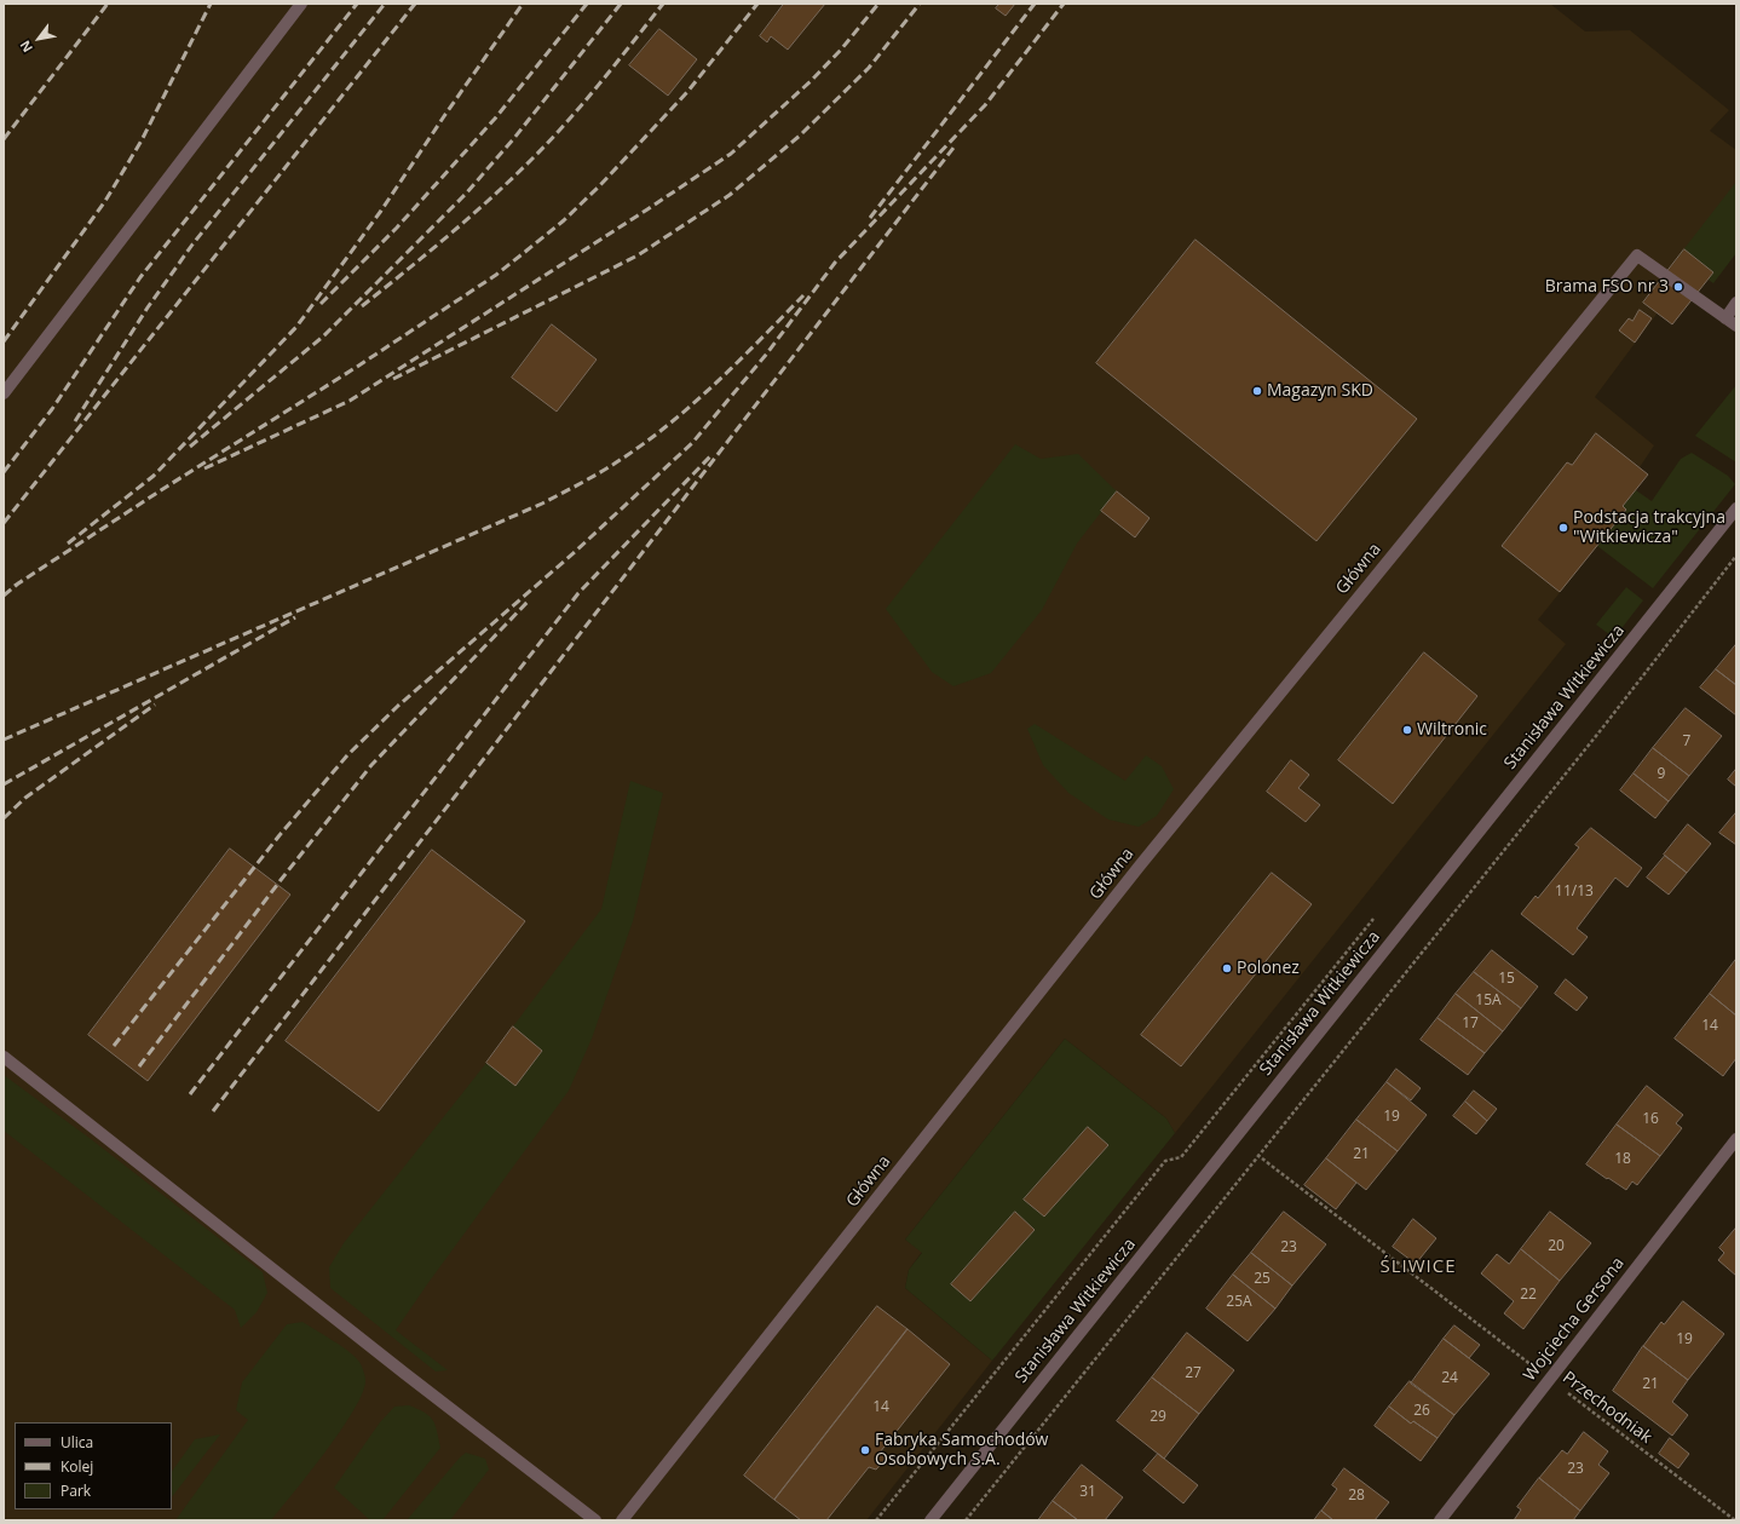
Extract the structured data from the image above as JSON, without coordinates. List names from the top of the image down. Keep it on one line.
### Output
{"streets":{"street":["Główna","Stanisława Witkiewicza","Wojciecha Gersona"],"path":["Przechodniak"]},"crossings":[["Wojciecha Gersona","Przechodniak"]],"districts":["ŚLIWICE"],"places":["Brama FSO nr 3","Magazyn SKD","Podstacja trakcyjna \"Witkiewicza\"","Wiltronic","Polonez","Fabryka Samochodów Osobowych S.A."],"house_numbers":["7","9","11/13","15","15A","17","14","19","16","21","18","20","23","25","22","25A","19","27","24","21","14","26","29","23","31","28"],"legend":["Ulica","Kolej","Park"],"north":"bottom left"}
